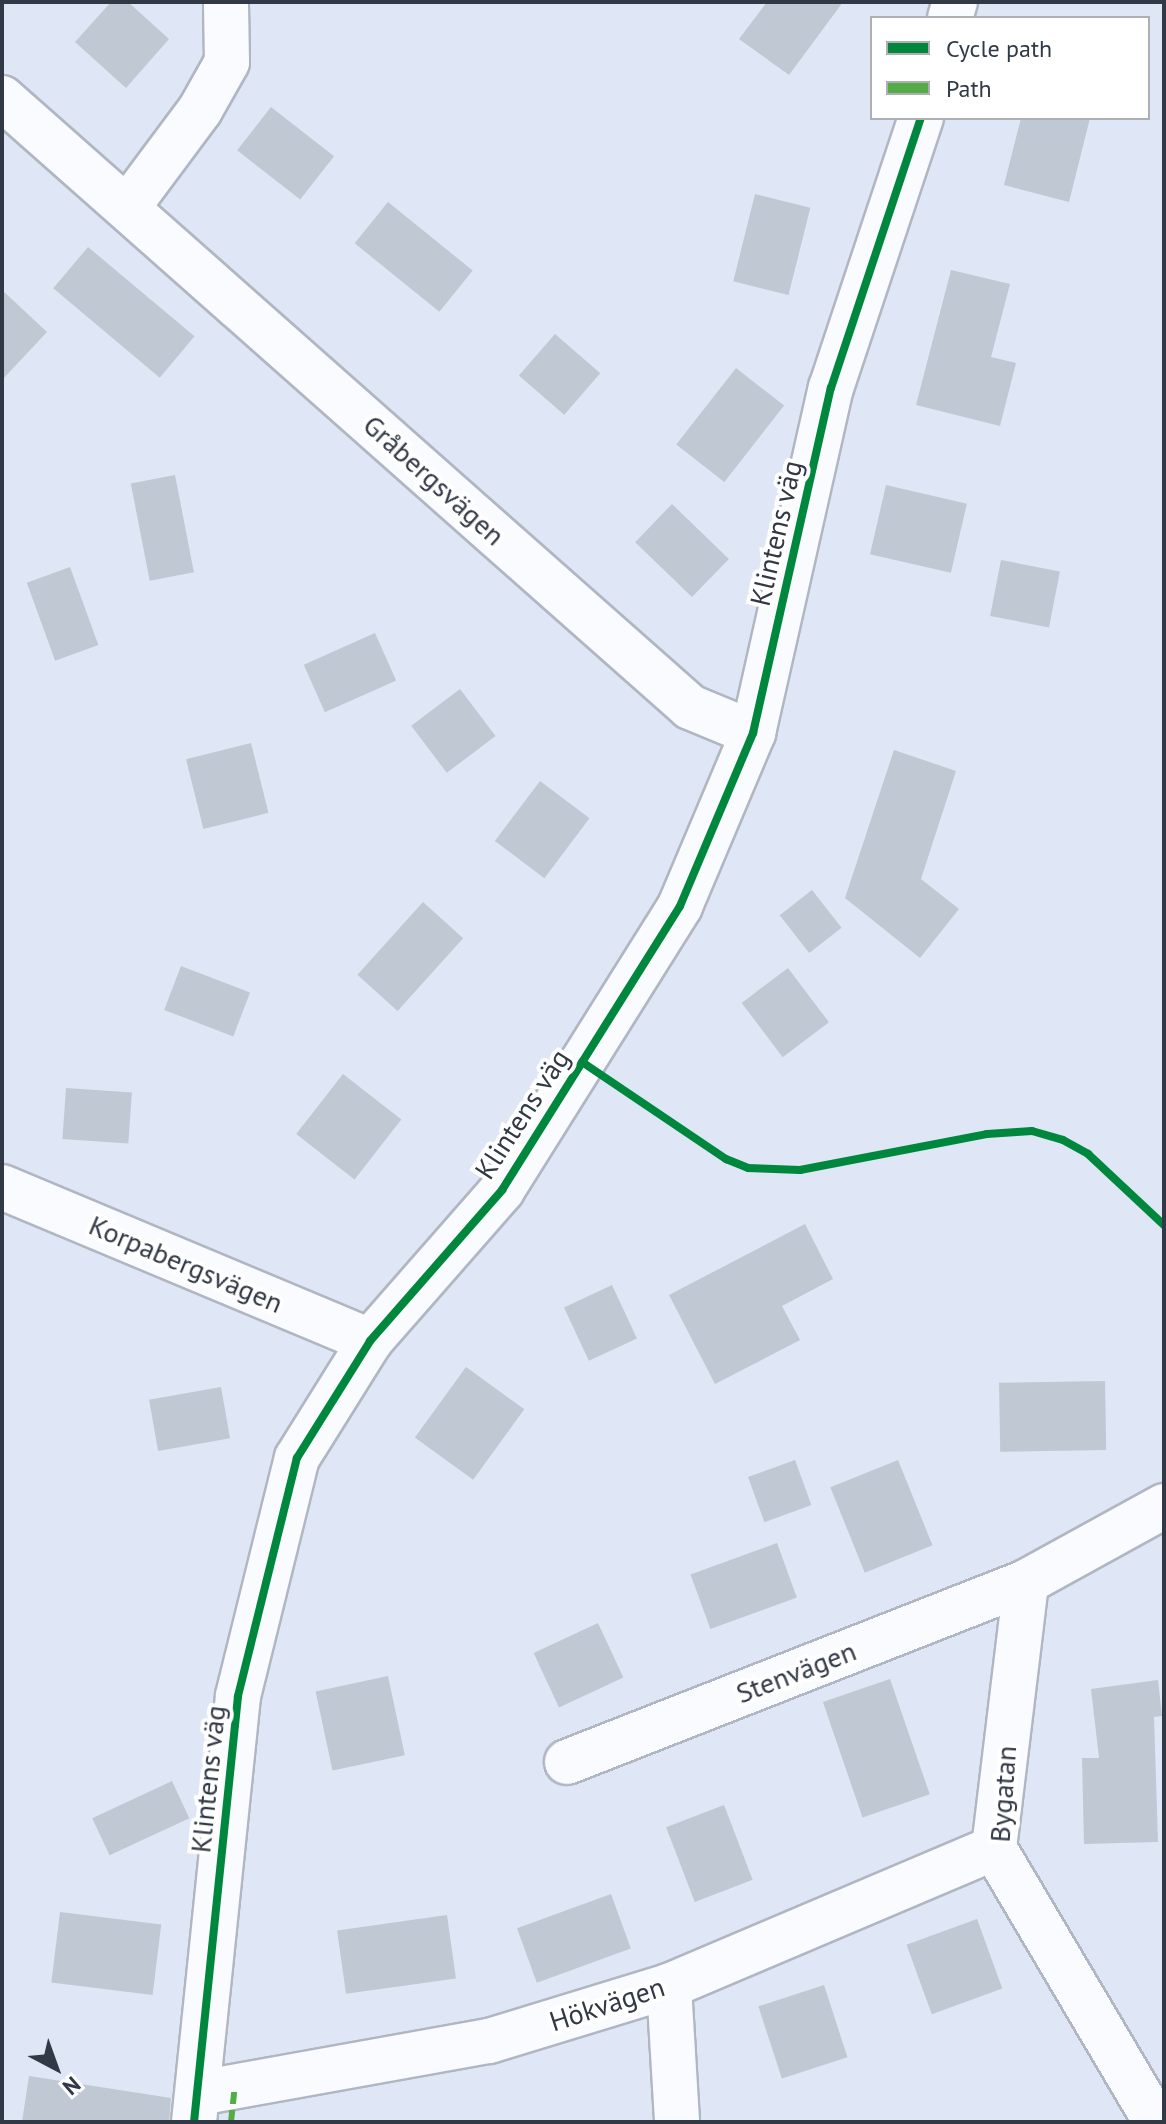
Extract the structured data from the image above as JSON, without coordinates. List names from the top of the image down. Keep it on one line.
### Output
{"streets":{"street":["Gråbergsvägen","Klintens väg","Korpabergsvägen","Stenvägen","Bygatan","Hökvägen"]},"crossings":[["Gråbergsvägen","Klintens väg"],["Klintens väg","Korpabergsvägen"],["Klintens väg","Hökvägen"],["Stenvägen","Bygatan"],["Bygatan","Hökvägen"]],"legend":["Cycle path","Path"],"north":"bottom right"}
